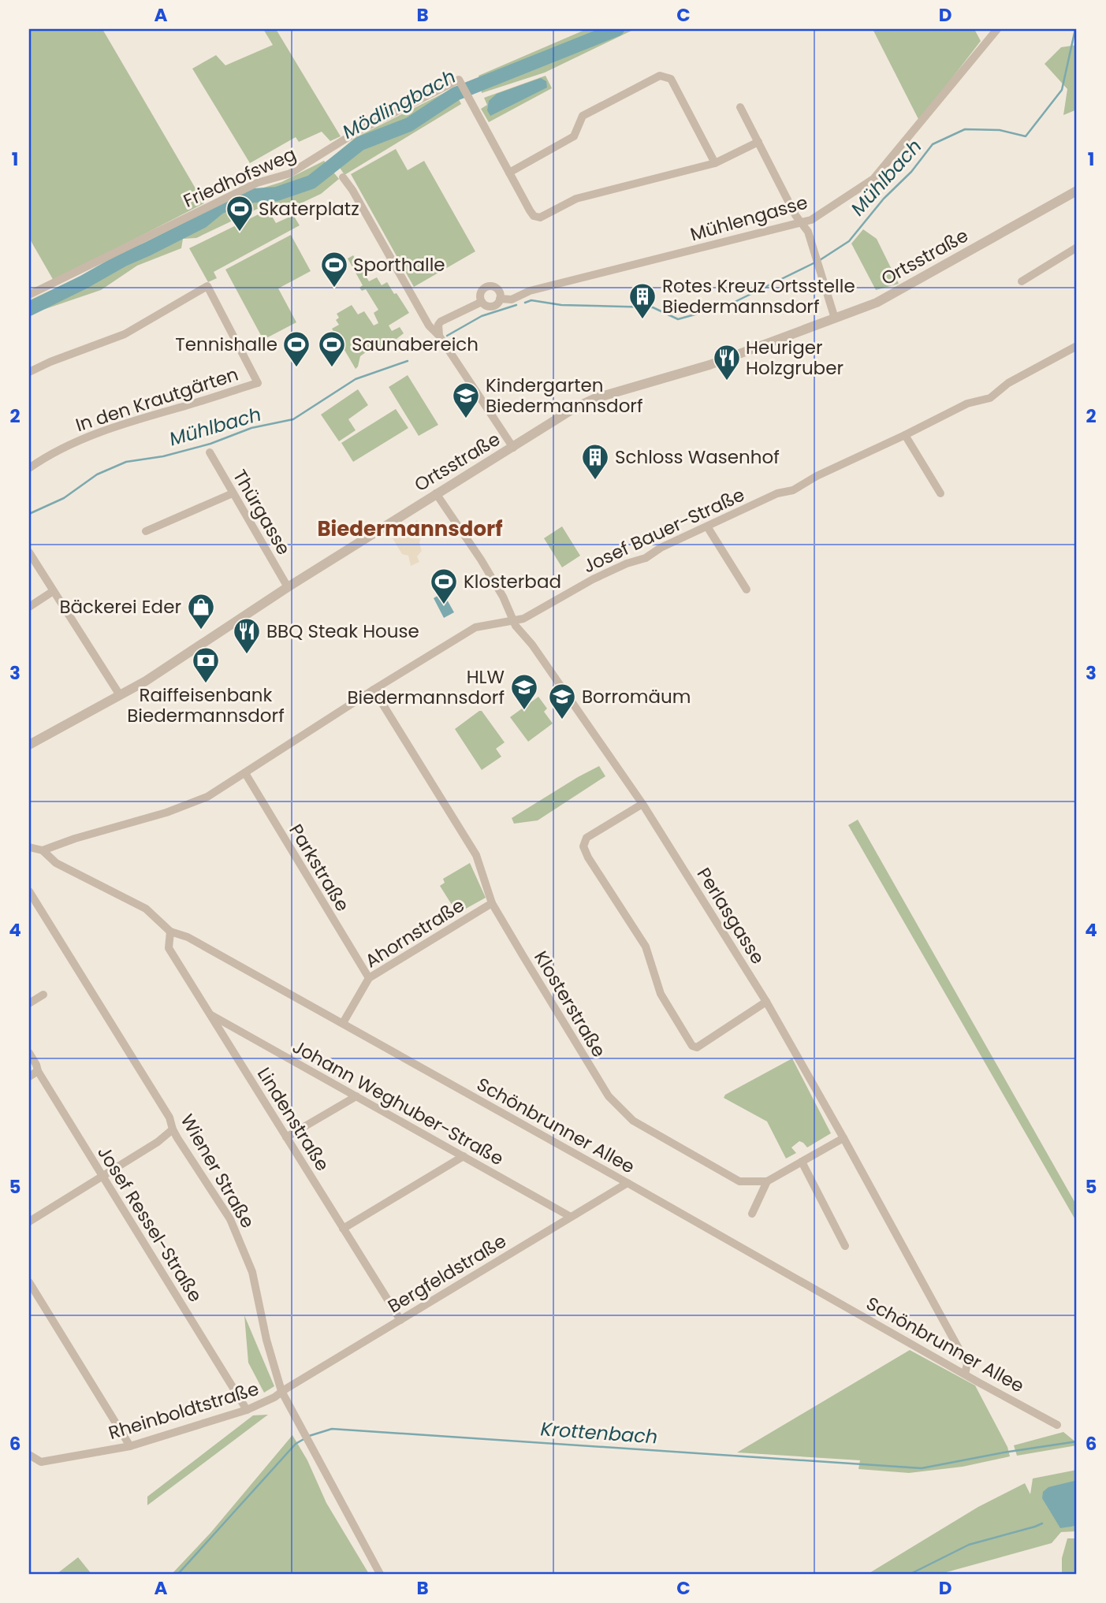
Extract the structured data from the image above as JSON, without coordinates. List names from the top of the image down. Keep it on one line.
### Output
{"streets":{"street":["Friedhofsweg","Mühlengasse","Ortsstraße","In den Krautgärten","Thürgasse","Josef Bauer-Straße","Parkstraße","Perlasgasse","Ahornstraße","Klosterstraße","Johann Weghuber-Straße","Lindenstraße","Schönbrunner Allee","Wiener Straße","Josef Ressel-Straße","Bergfeldstraße","Rheinboldtstraße"]},"crossings":[["Ortsstraße","Thürgasse"],["Ortsstraße","Perlasgasse"],["Josef Bauer-Straße","Parkstraße"],["Josef Bauer-Straße","Perlasgasse"],["Josef Bauer-Straße","Klosterstraße"],["Josef Bauer-Straße","Schönbrunner Allee"],["Parkstraße","Ahornstraße"],["Perlasgasse","Schönbrunner Allee"],["Ahornstraße","Klosterstraße"],["Ahornstraße","Schönbrunner Allee"],["Johann Weghuber-Straße","Lindenstraße"],["Johann Weghuber-Straße","Bergfeldstraße"],["Lindenstraße","Schönbrunner Allee"],["Lindenstraße","Bergfeldstraße"],["Schönbrunner Allee","Bergfeldstraße"],["Wiener Straße","Bergfeldstraße"],["Wiener Straße","Rheinboldtstraße"],["Josef Ressel-Straße","Rheinboldtstraße"],["Bergfeldstraße","Rheinboldtstraße"]],"districts":["Biedermannsdorf"],"water":["Mödlingbach","Mühlbach","Krottenbach"],"places":{"sports":["Skaterplatz","Sporthalle","Tennishalle","Saunabereich","Klosterbad"],"building":["Rotes Kreuz Ortsstelle Biedermannsdorf","Schloss Wasenhof"],"restaurant":["Heuriger Holzgruber","BBQ Steak House"],"school or university":["Kindergarten Biedermannsdorf","HLW Biedermannsdorf","Borromäum"],"shop":["Bäckerei Eder"],"bank":["Raiffeisenbank Biedermannsdorf"]},"grid":{"columns":["A","B","C","D"],"rows":["1","2","3","4","5","6"]}}
